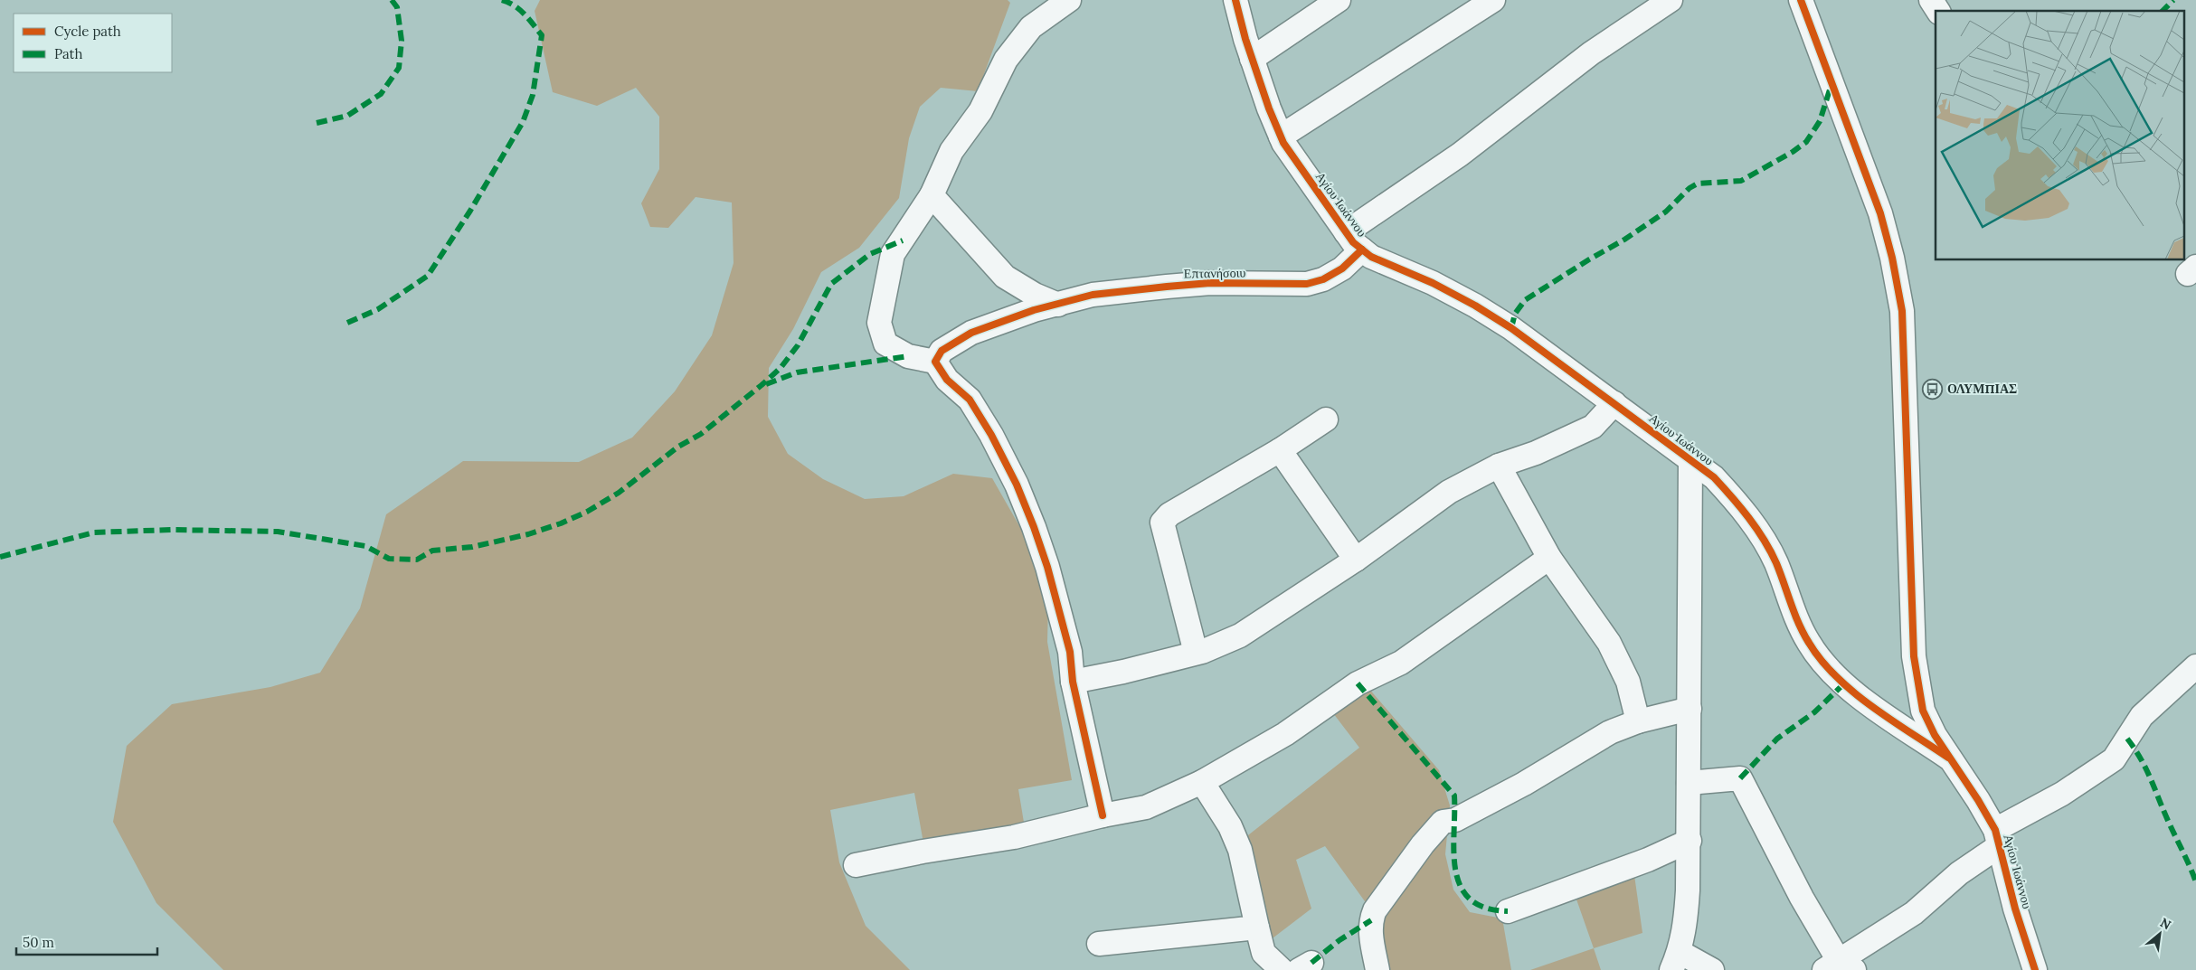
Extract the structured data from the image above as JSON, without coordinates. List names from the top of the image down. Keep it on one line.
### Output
{"streets":{"street":["Αγίου Ιωάννου","Επτανήσοιυ"]},"crossings":[["Αγίου Ιωάννου","Επτανήσοιυ"]],"places":{"bus stop":["ΟΛΥΜΠΙΑΣ"]},"legend":["Cycle path","Path"],"scale_bar":"50 m","north":"top right"}
